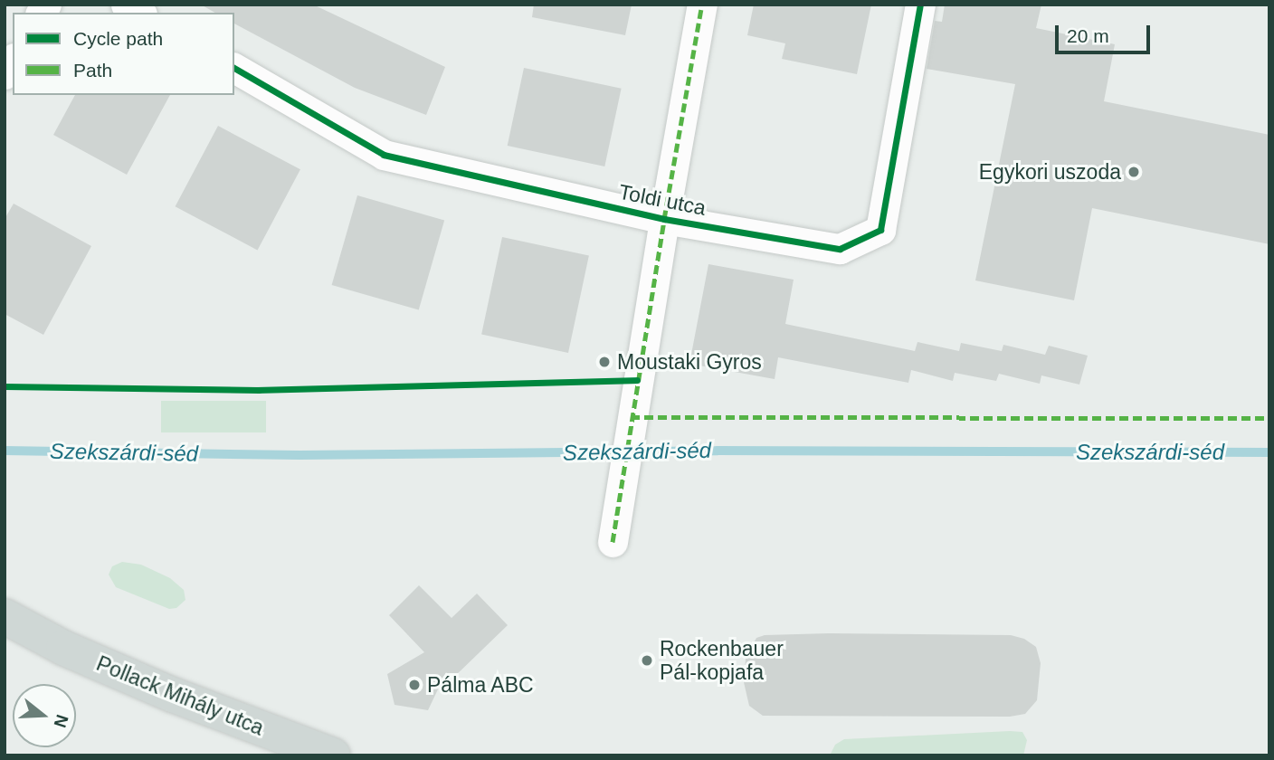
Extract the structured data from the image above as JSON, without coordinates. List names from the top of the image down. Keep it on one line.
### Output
{"streets":{"main road":["Pollack Mihály utca"],"street":["Toldi utca"]},"water":["Szekszárdi-séd"],"places":["Egykori uszoda","Moustaki Gyros","Rockenbauer Pál-kopjafa","Pálma ABC"],"legend":["Cycle path","Path"],"scale_bar":"20 m","north":"right"}
